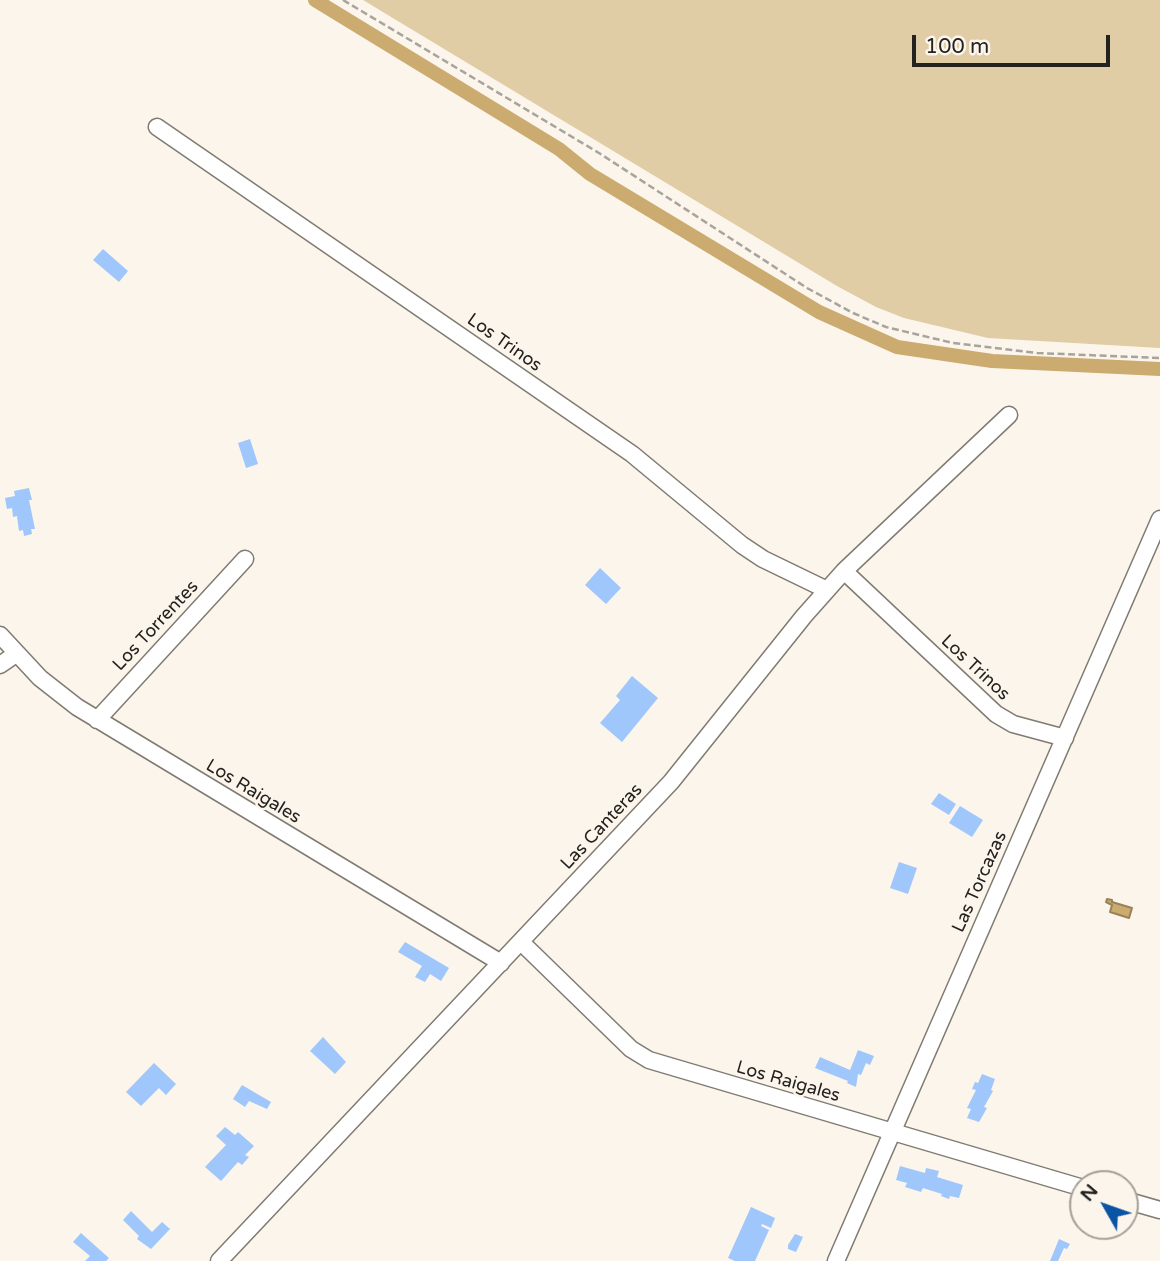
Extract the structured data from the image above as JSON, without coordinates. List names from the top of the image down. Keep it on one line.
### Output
{"streets":{"street":["Los Trinos","Los Torrentes","Los Raigales","Las Canteras","Las Torcazas"]},"crossings":[["Los Trinos","Las Canteras"],["Los Trinos","Las Torcazas"],["Los Torrentes","Los Raigales"],["Los Raigales","Las Canteras"],["Los Raigales","Las Torcazas"]],"scale_bar":"100 m","north":"top left"}
